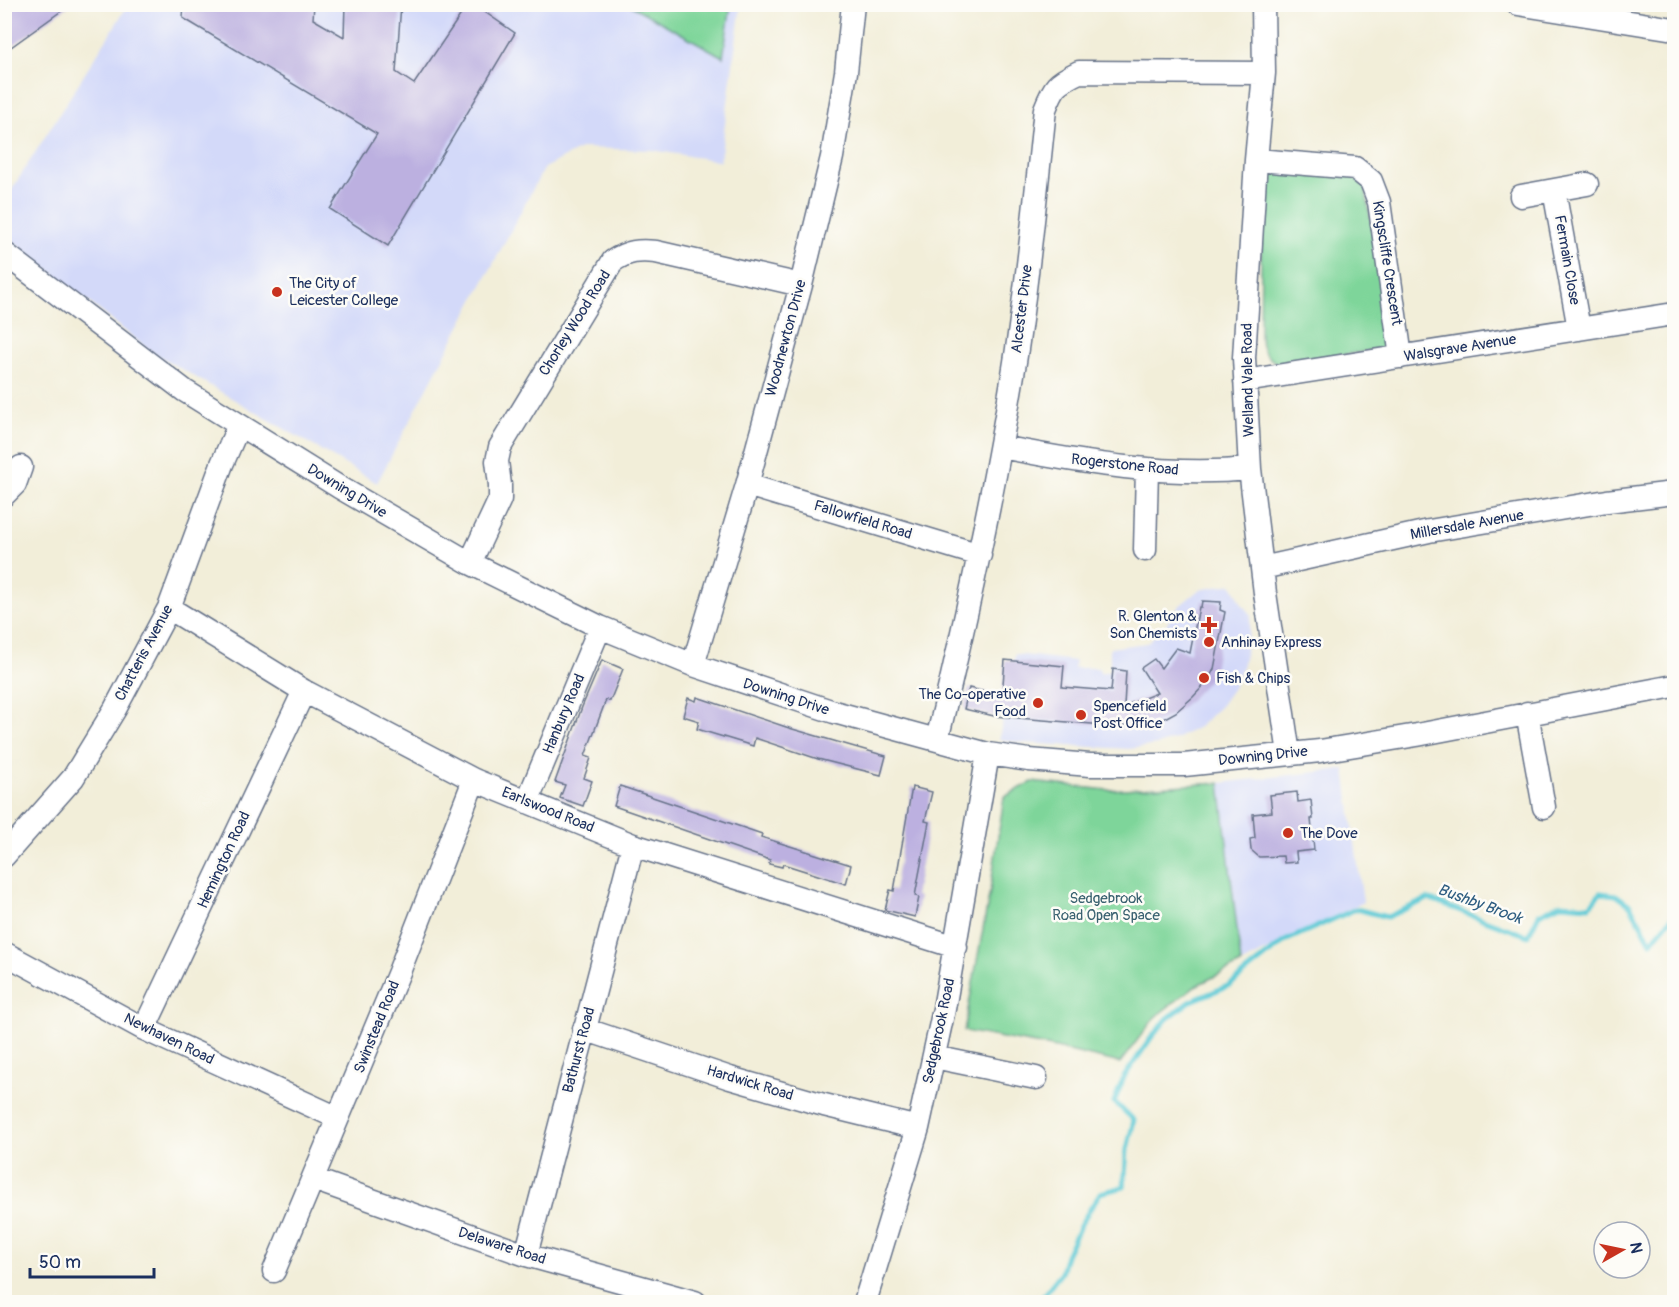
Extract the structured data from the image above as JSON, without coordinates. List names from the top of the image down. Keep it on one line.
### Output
{"streets":{"street":["Fermain Close","Kingscliffe Crescent","Alcester Drive","Chorley Wood Road","Woodnewton Drive","Walsgrave Avenue","Welland Vale Road","Rogerstone Road","Downing Drive","Fallowfield Road","Millersdale Avenue","Chatteris Avenue","Hanbury Road","Earlswood Road","Hemington Road","Swinstead Road","Sedgebrook Road","Newhaven Road","Bathurst Road","Hardwick Road","Delaware Road"]},"crossings":[["Fermain Close","Walsgrave Avenue"],["Kingscliffe Crescent","Walsgrave Avenue"],["Kingscliffe Crescent","Welland Vale Road"],["Alcester Drive","Welland Vale Road"],["Alcester Drive","Rogerstone Road"],["Alcester Drive","Downing Drive"],["Alcester Drive","Fallowfield Road"],["Chorley Wood Road","Woodnewton Drive"],["Chorley Wood Road","Downing Drive"],["Woodnewton Drive","Downing Drive"],["Woodnewton Drive","Fallowfield Road"],["Walsgrave Avenue","Welland Vale Road"],["Welland Vale Road","Rogerstone Road"],["Welland Vale Road","Downing Drive"],["Welland Vale Road","Millersdale Avenue"],["Downing Drive","Chatteris Avenue"],["Downing Drive","Hanbury Road"],["Downing Drive","Sedgebrook Road"],["Chatteris Avenue","Earlswood Road"],["Hanbury Road","Earlswood Road"],["Earlswood Road","Hemington Road"],["Earlswood Road","Swinstead Road"],["Earlswood Road","Sedgebrook Road"],["Earlswood Road","Bathurst Road"],["Hemington Road","Newhaven Road"],["Swinstead Road","Newhaven Road"],["Swinstead Road","Delaware Road"],["Sedgebrook Road","Hardwick Road"],["Bathurst Road","Hardwick Road"],["Bathurst Road","Delaware Road"]],"water":["Bushby Brook"],"parks":["Sedgebrook Road Open Space"],"places":{"other":["The City of Leicester College","Anhinay Express","Fish & Chips","The Co-operative Food","Spencefield Post Office","The Dove"],"health":["R. Glenton & Son Chemists"]},"scale_bar":"50 m","north":"right"}
